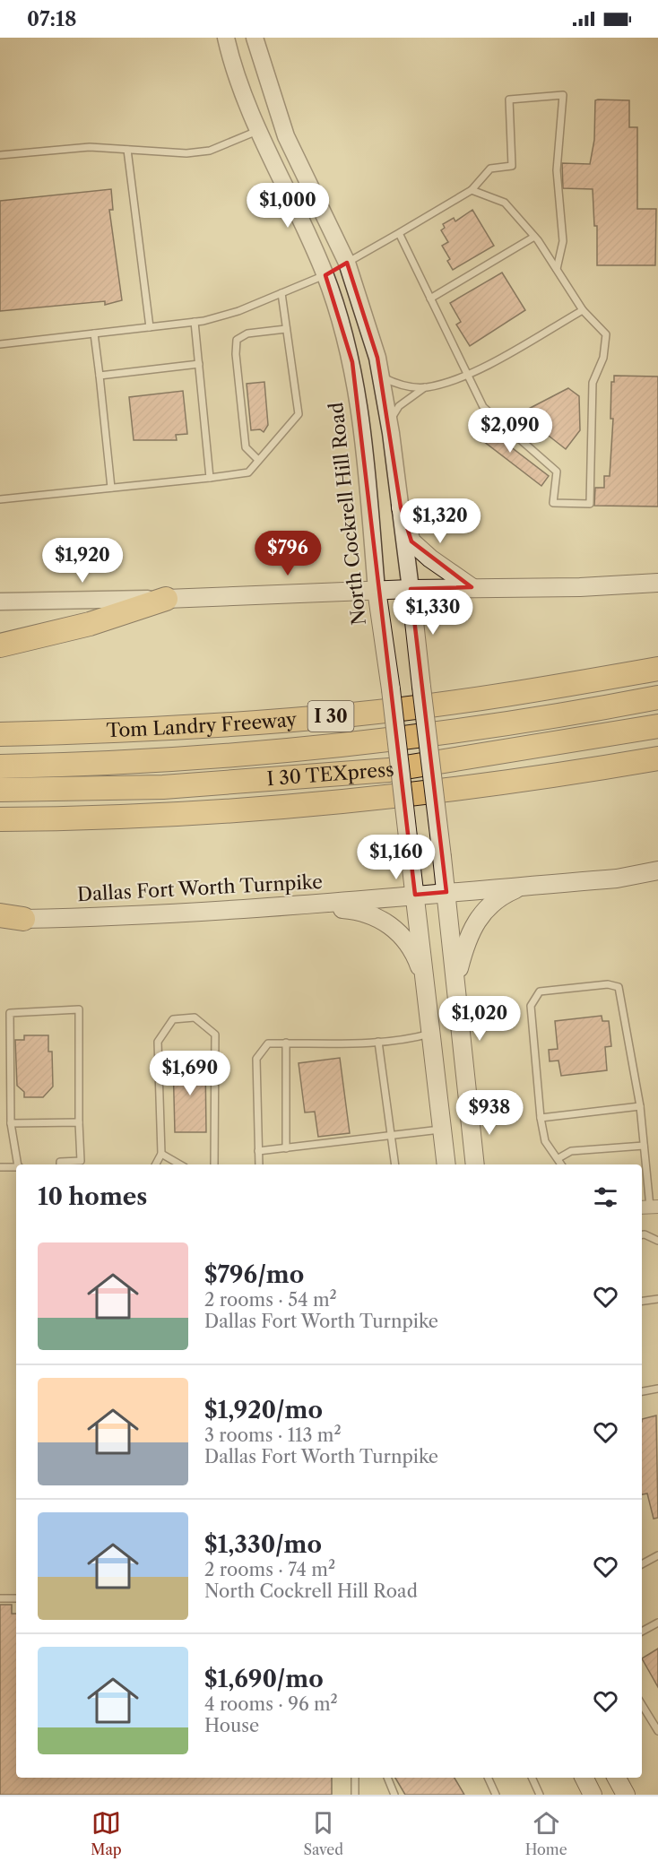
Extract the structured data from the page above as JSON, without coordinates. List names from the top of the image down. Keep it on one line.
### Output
{"streets":{"highway":["I 30","Tom Landry Freeway","I 30 TEXpress"],"main road":["North Cockrell Hill Road","Dallas Fort Worth Turnpike"]},"crossings":[["North Cockrell Hill Road","Dallas Fort Worth Turnpike"]],"page":{"status":"07:18","price":["$1,000","$2,090","$1,320","$796","$1,920","$1,330","$1,160","$1,020","$1,690","$938"],"heading":"10 homes","list":[{"name":"$796/mo","note":"2 rooms · 54 m² · Dallas Fort Worth Turnpike"},{"name":"$1,920/mo","note":"3 rooms · 113 m² · Dallas Fort Worth Turnpike"},{"name":"$1,330/mo","note":"2 rooms · 74 m² · North Cockrell Hill Road"},{"name":"$1,690/mo","note":"4 rooms · 96 m² · House"}],"tabs":["Map","Saved","Home"]}}
